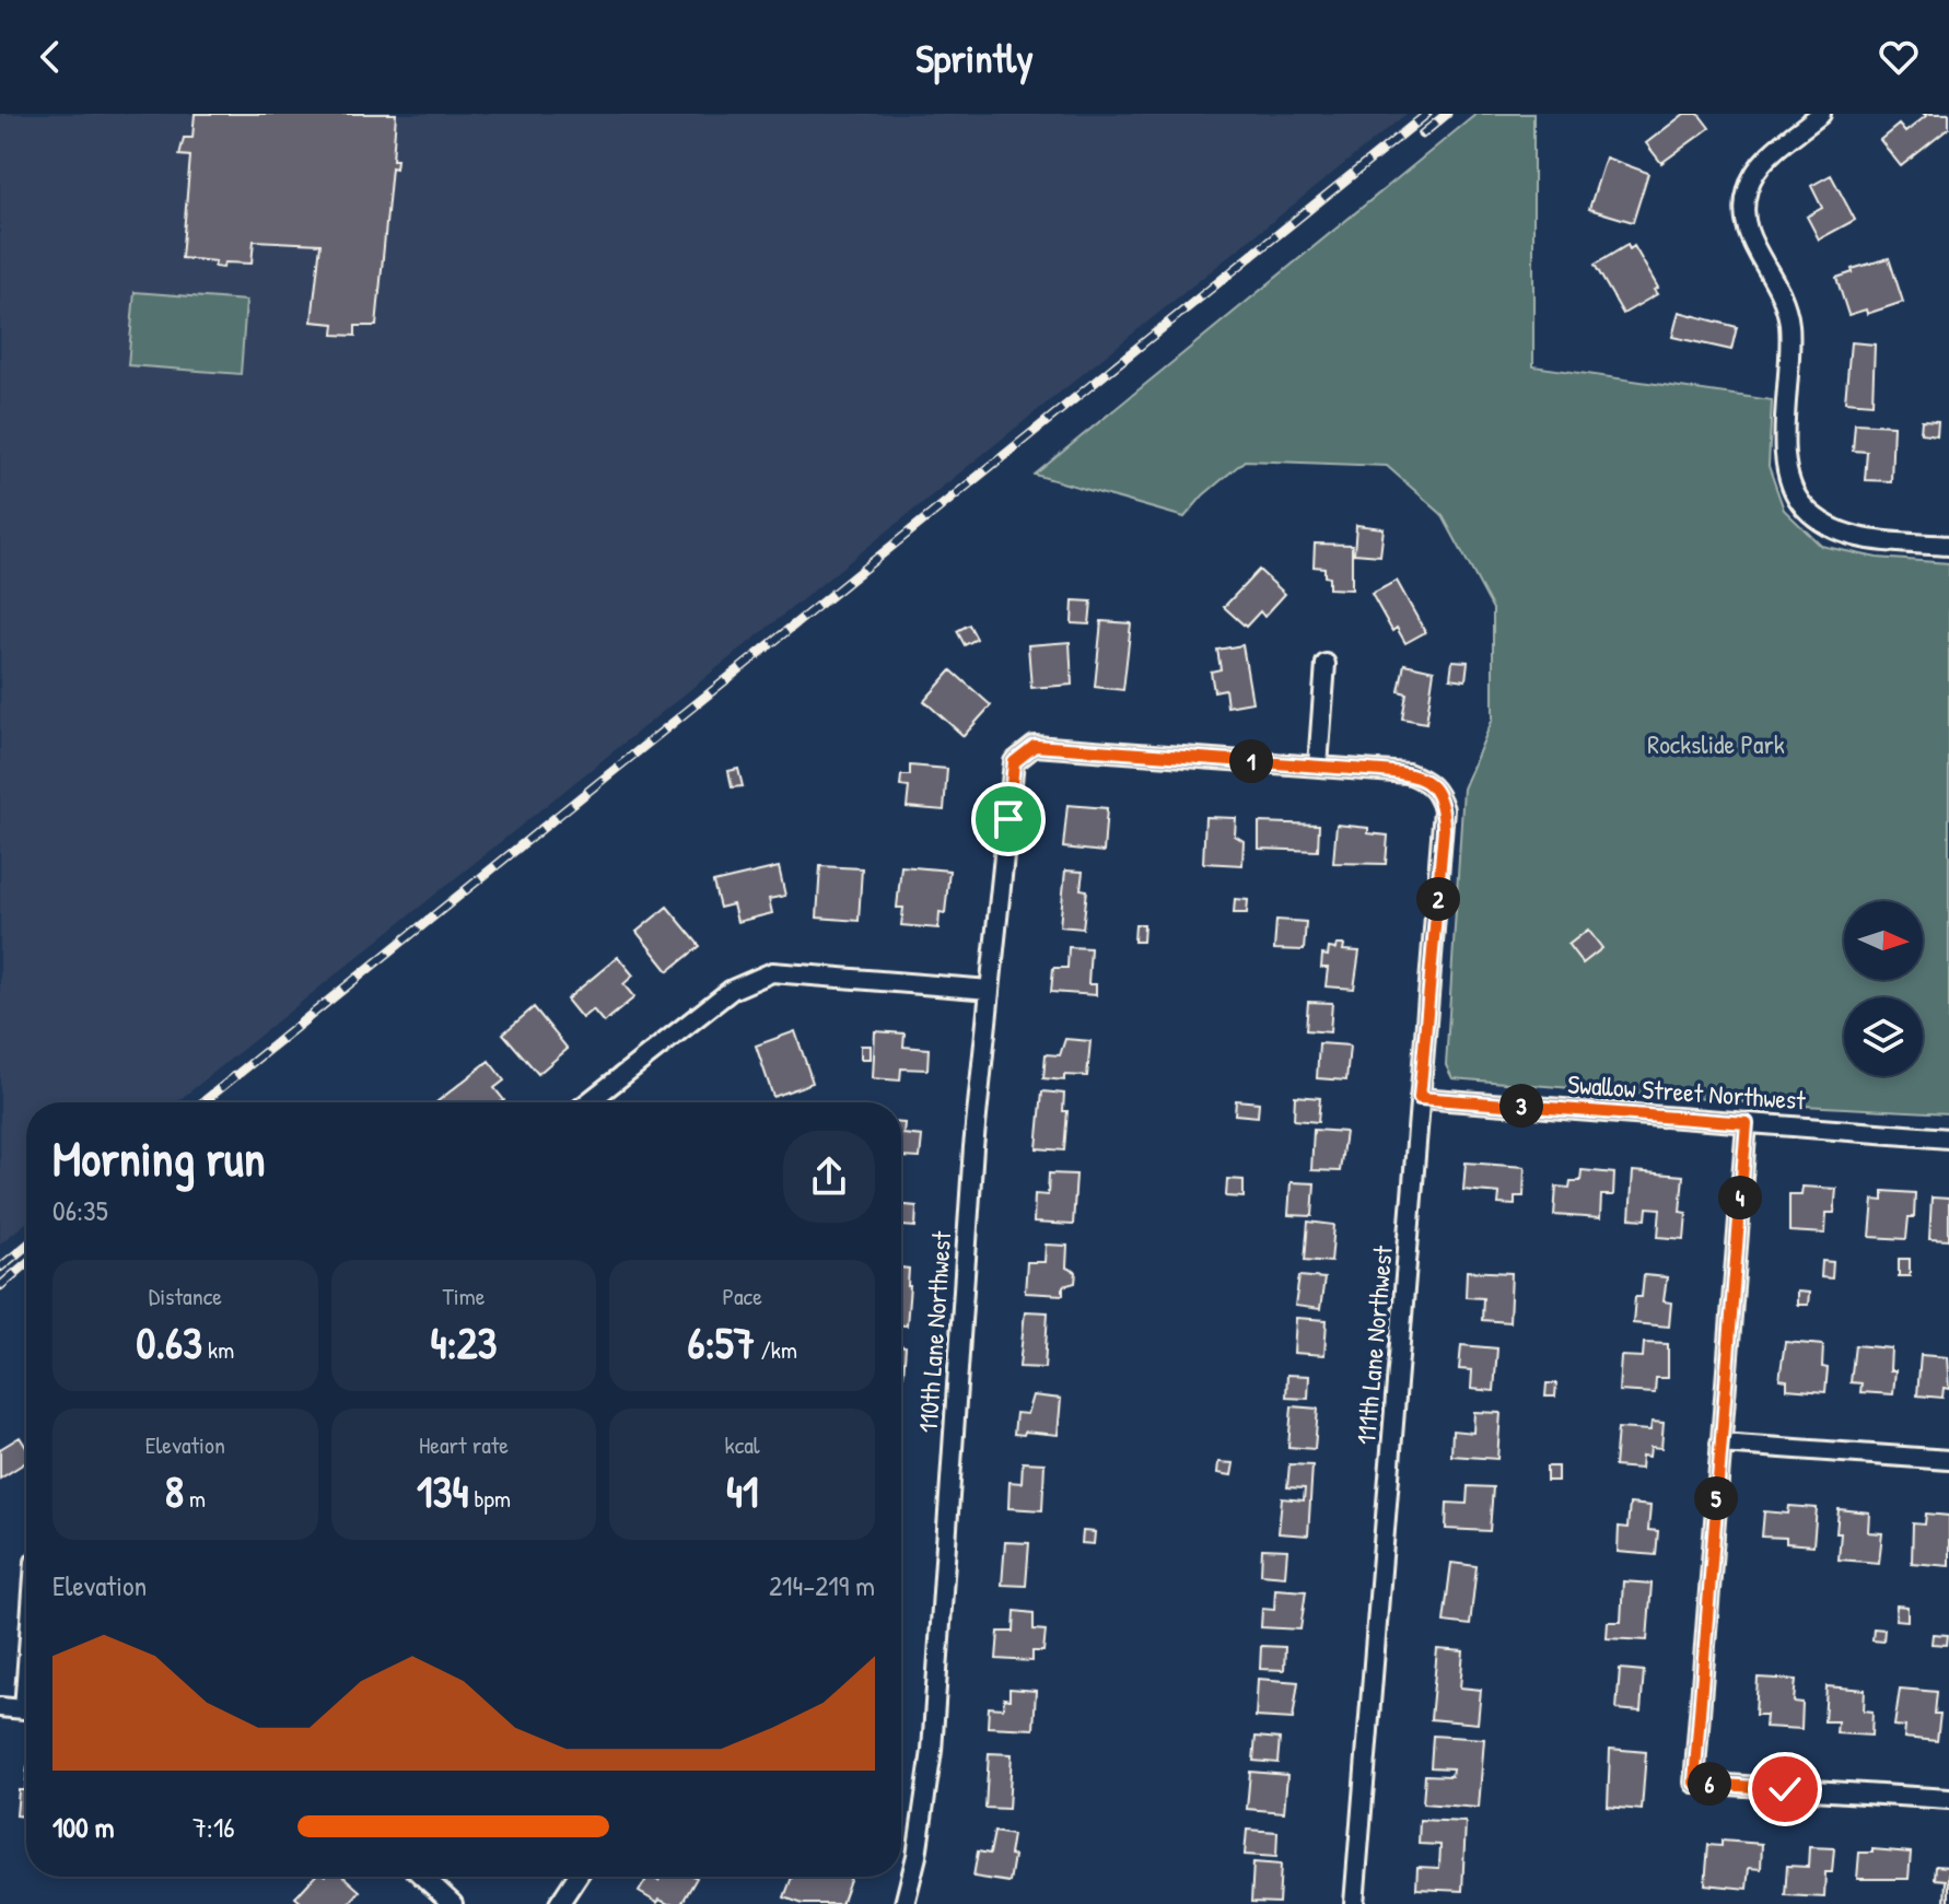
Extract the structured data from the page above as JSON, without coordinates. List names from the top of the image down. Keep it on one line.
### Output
{"streets":{"street":["Swallow Street Northwest","110th Lane Northwest","111th Lane Northwest"]},"crossings":[["Swallow Street Northwest","111th Lane Northwest"],["110th Lane Northwest","111th Lane Northwest"]],"parks":["Rockslide Park"],"north":"right","page":{"header":"Sprintly","pins":["1","2","3","4","5","6"],"heading":["Morning run","06:35"],"stats":[["Distance","0.63 km"],["Time","4:23"],["Pace","6:57 /km"],["Elevation","8 m"],["Heart rate","134 bpm"],["kcal","41"]],"chart":["Elevation","214–219 m"],"list":[{"name":"100 m","note":"7:16"}]}}
